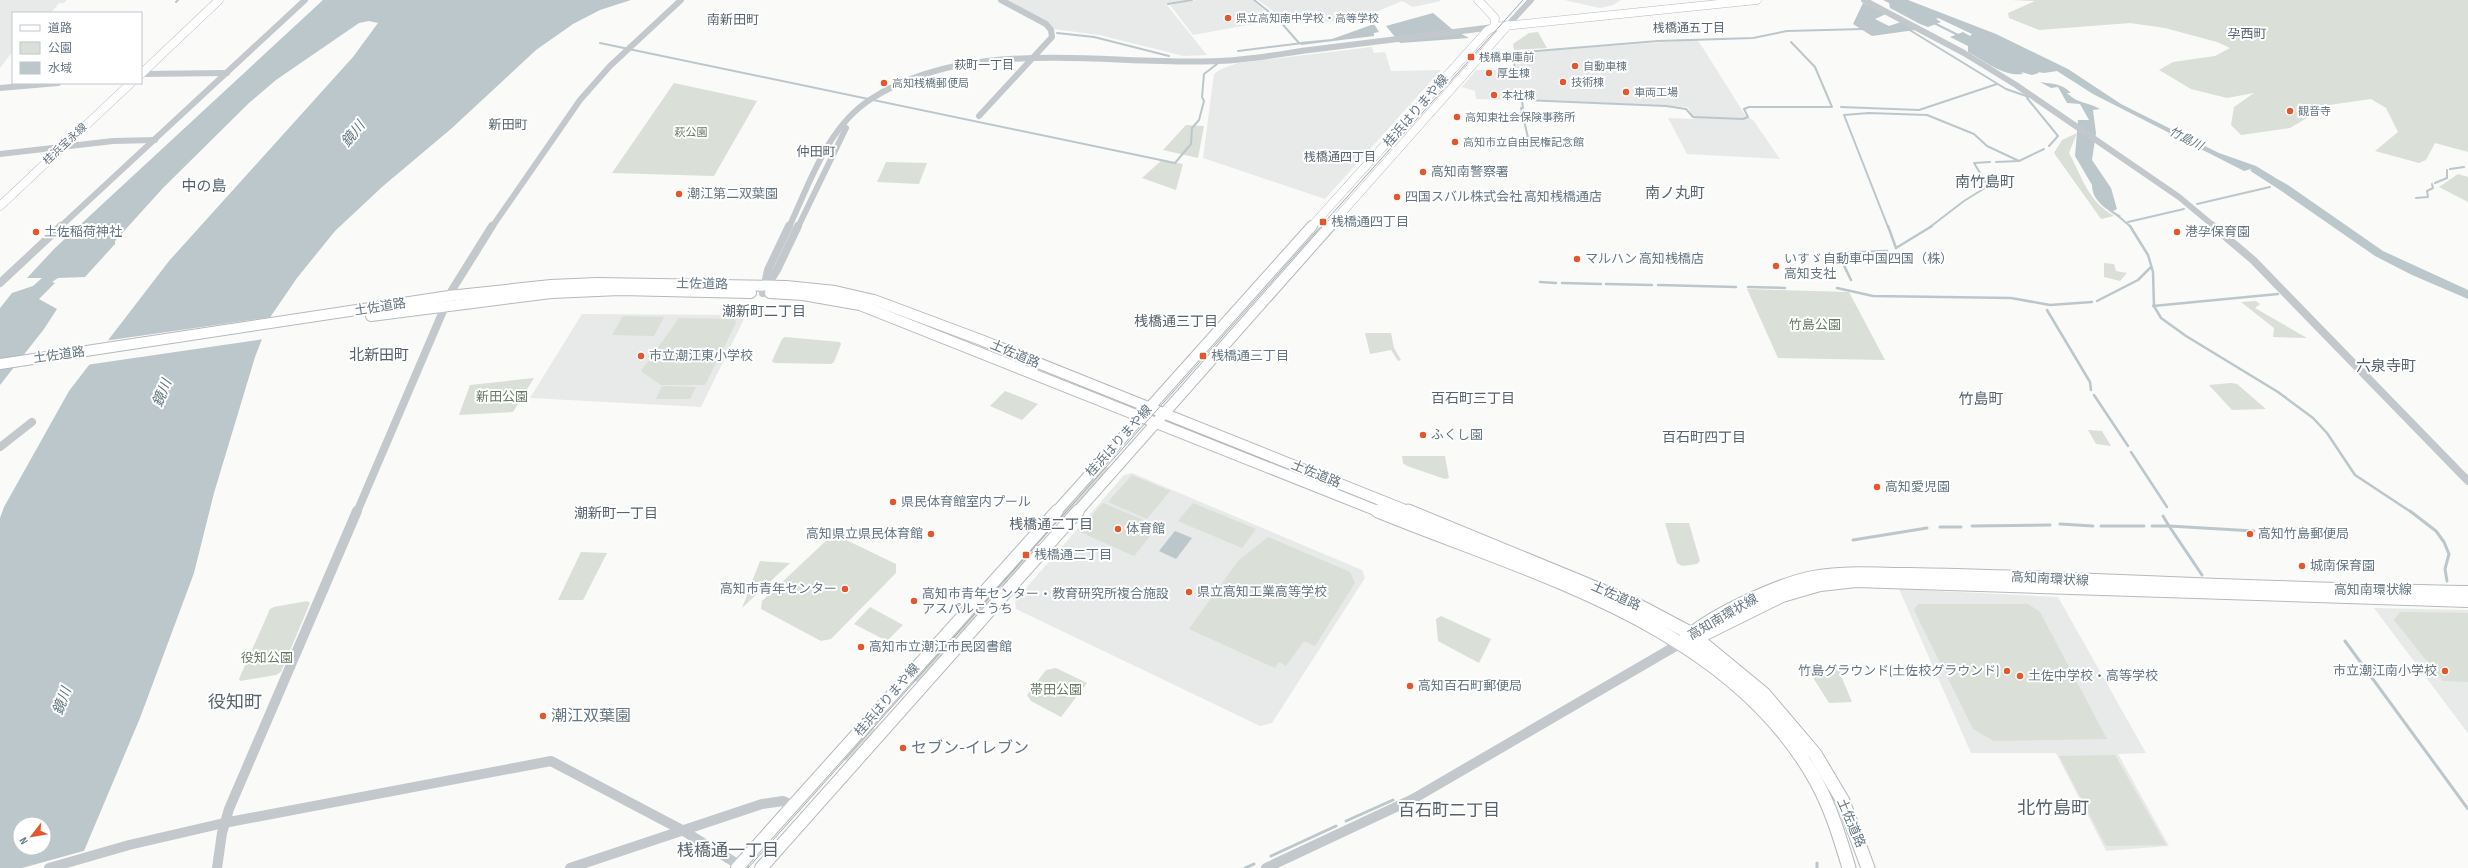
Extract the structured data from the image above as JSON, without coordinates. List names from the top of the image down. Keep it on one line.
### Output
{"streets":{"highway":["土佐道路"],"main road":["桂浜はりまや線","桂浜宝永線","高知南環状線"]},"crossings":[["桂浜はりまや線","土佐道路"],["土佐道路","高知南環状線"]],"districts":["南新田町","桟橋通五丁目","孕西町","萩町一丁目","新田町","仲田町","桟橋通四丁目","南竹島町","中の島","南ノ丸町","潮新町二丁目","桟橋通三丁目","北新田町","六泉寺町","百石町三丁目","竹島町","百石町四丁目","潮新町一丁目","桟橋通二丁目","役知町","北竹島町","百石町二丁目","桟橋通一丁目"],"water":["鏡川","竹島川"],"parks":["萩公園","竹島公園","新田公園","役知公園","帯田公園"],"places":{"other":["県立高知南中学校・高等学校","自動車棟","厚生棟","技術棟","高知桟橋郵便局","車両工場","本社棟","観音寺","高知東社会保険事務所","高知市立自由民権記念館","高知南警察署","潮江第二双葉園","四国スバル株式会社 高知桟橋通店","土佐稲荷神社","港孕保育園","マルハン 高知桟橋店","いすゞ自動車中国四国（株） 高知支社","市立潮江東小学校","ふくし園","高知愛児園","県民体育館室内プール","体育館","高知県立県民体育館","高知竹島郵便局","城南保育園","高知市青年センター","県立高知工業高等学校","高知市青年センター・教育研究所複合施設 アスパルこうち","高知市立潮江市民図書館","竹島グラウンド(土佐校グラウンド)","市立潮江南小学校","土佐中学校・高等学校","高知百石町郵便局","潮江双葉園","セブン-イレブン"],"transit":["桟橋車庫前","桟橋通四丁目","桟橋通三丁目","桟橋通二丁目"]},"legend":["道路","公園","水域"],"north":"bottom left"}
